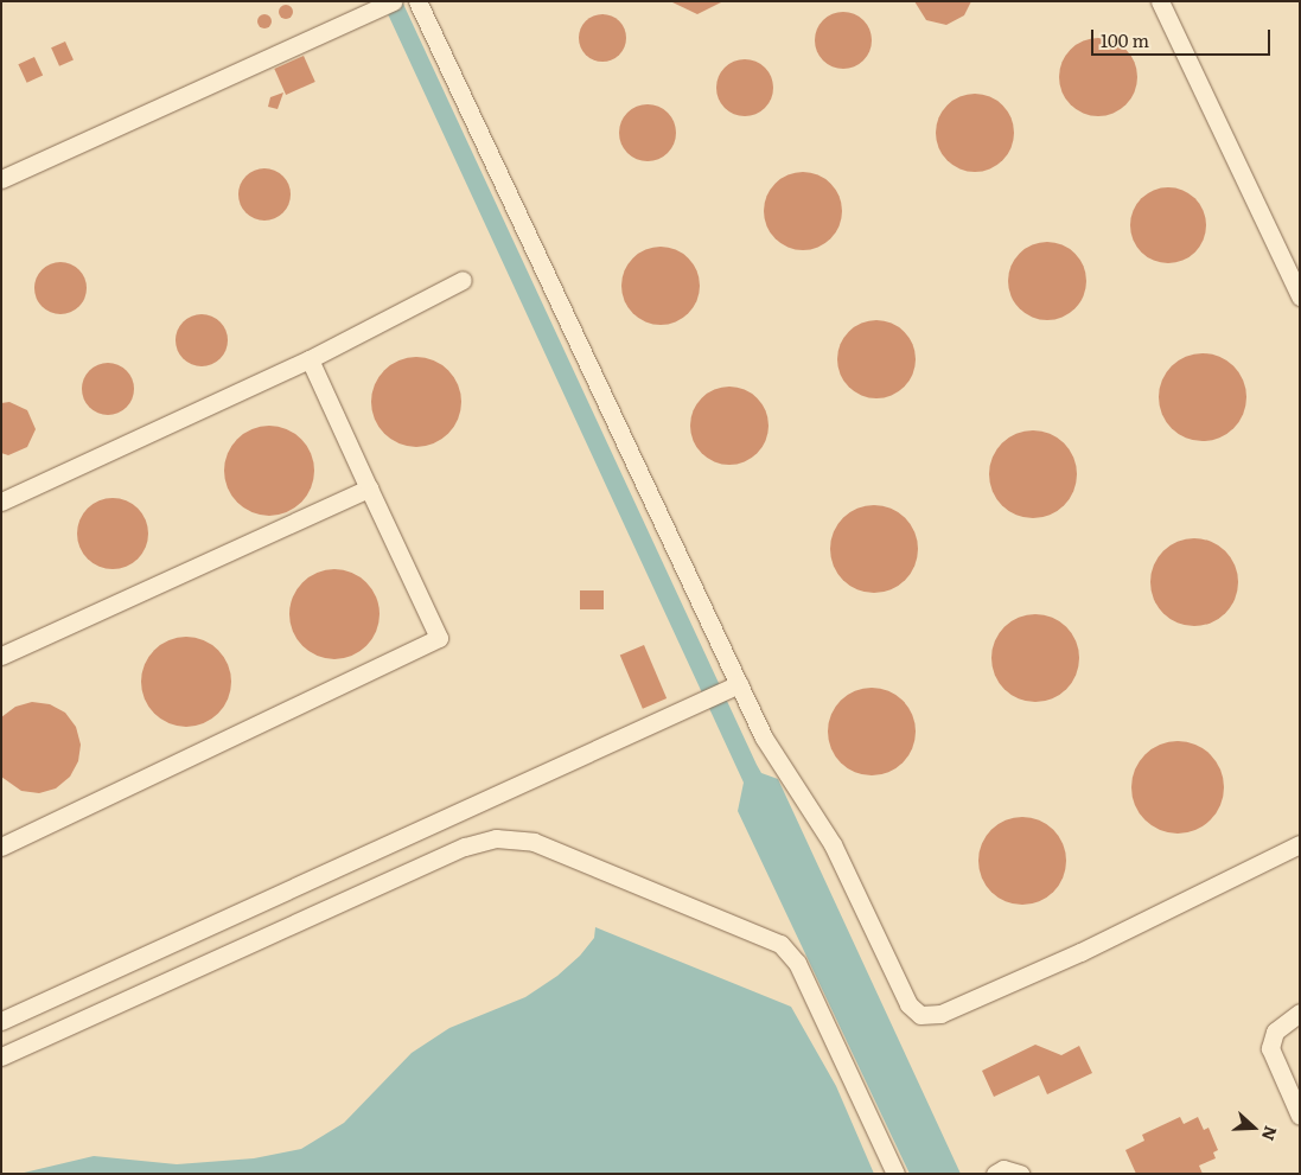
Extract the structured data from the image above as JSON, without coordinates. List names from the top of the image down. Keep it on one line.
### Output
{"scale_bar":"100 m","north":"right"}
